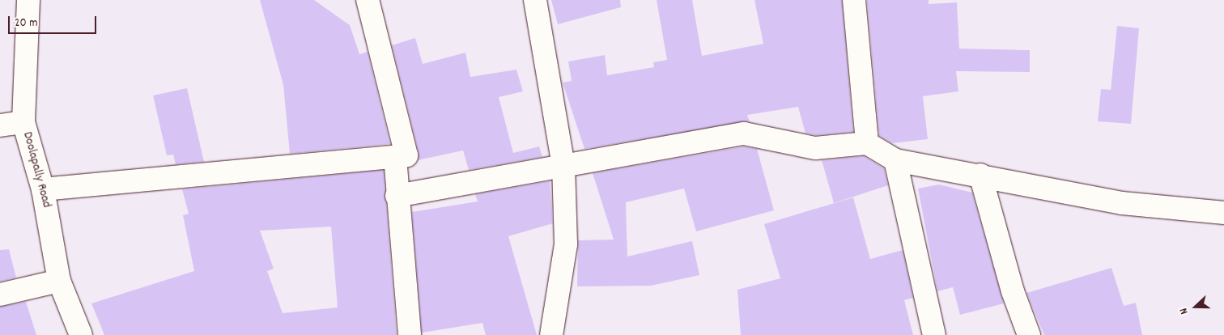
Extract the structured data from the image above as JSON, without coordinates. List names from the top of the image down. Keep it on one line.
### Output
{"streets":{"street":["Doolapally Road"]},"scale_bar":"20 m","north":"left"}
